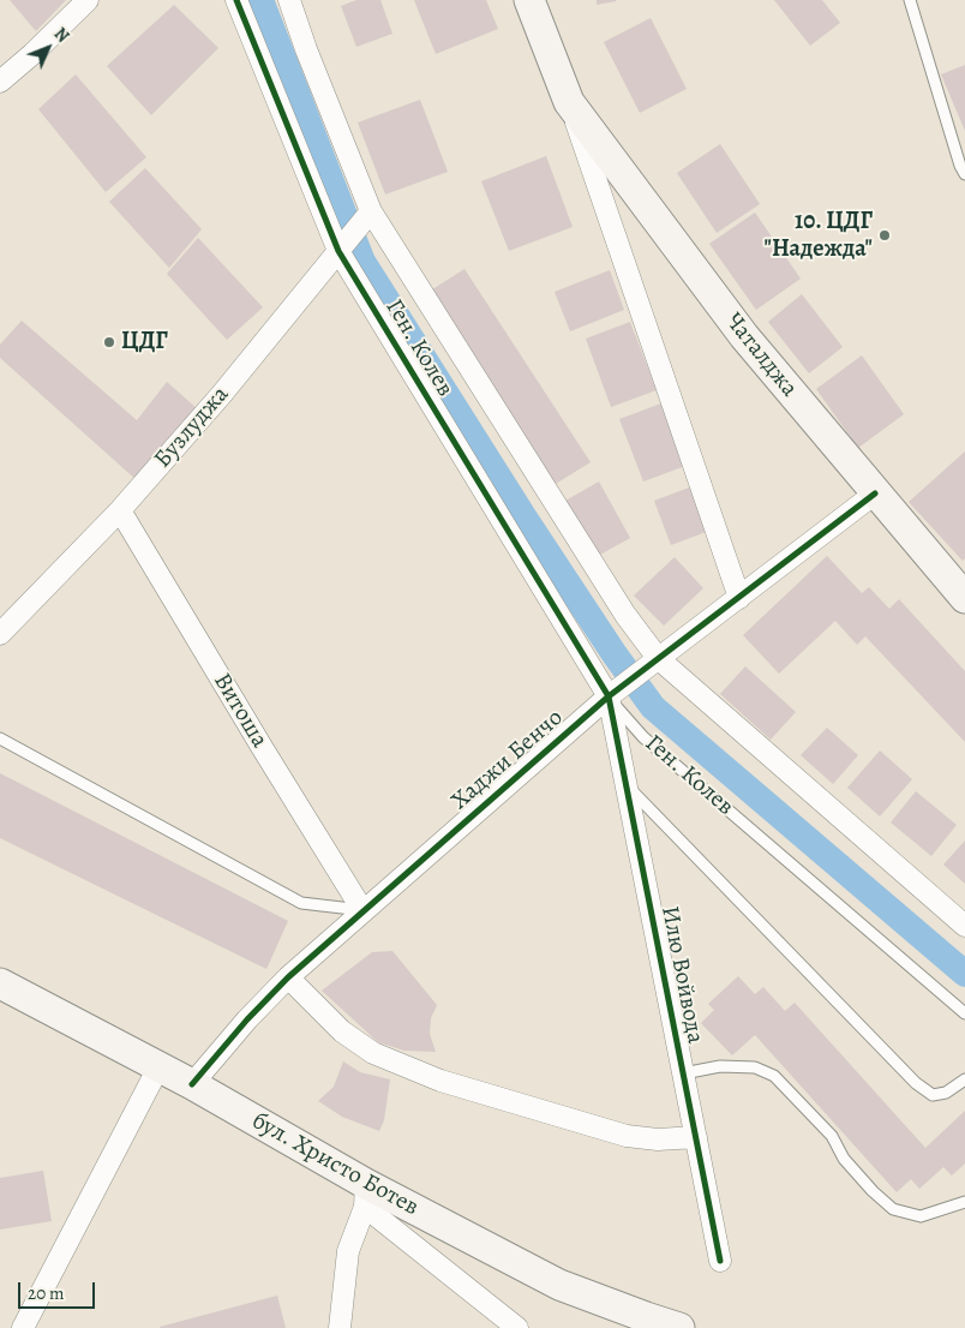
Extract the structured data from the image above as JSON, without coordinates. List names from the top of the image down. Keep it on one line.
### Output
{"streets":{"main road":["Чаталджа","бул. Христо Ботев"],"street":["Ген. Колев","Бузлуджа","Витоша","Хаджи Бенчо","Илю Войвода"]},"crossings":[["Ген. Колев","Бузлуджа"],["Ген. Колев","Хаджи Бенчо"],["Ген. Колев","Илю Войвода"],["Чаталджа","Хаджи Бенчо"],["Бузлуджа","Витоша"],["Витоша","Хаджи Бенчо"],["Хаджи Бенчо","Илю Войвода"],["Хаджи Бенчо","бул. Христо Ботев"]],"places":["10. ЦДГ \"Надежда\"","ЦДГ"],"scale_bar":"20 m","north":"top right"}
